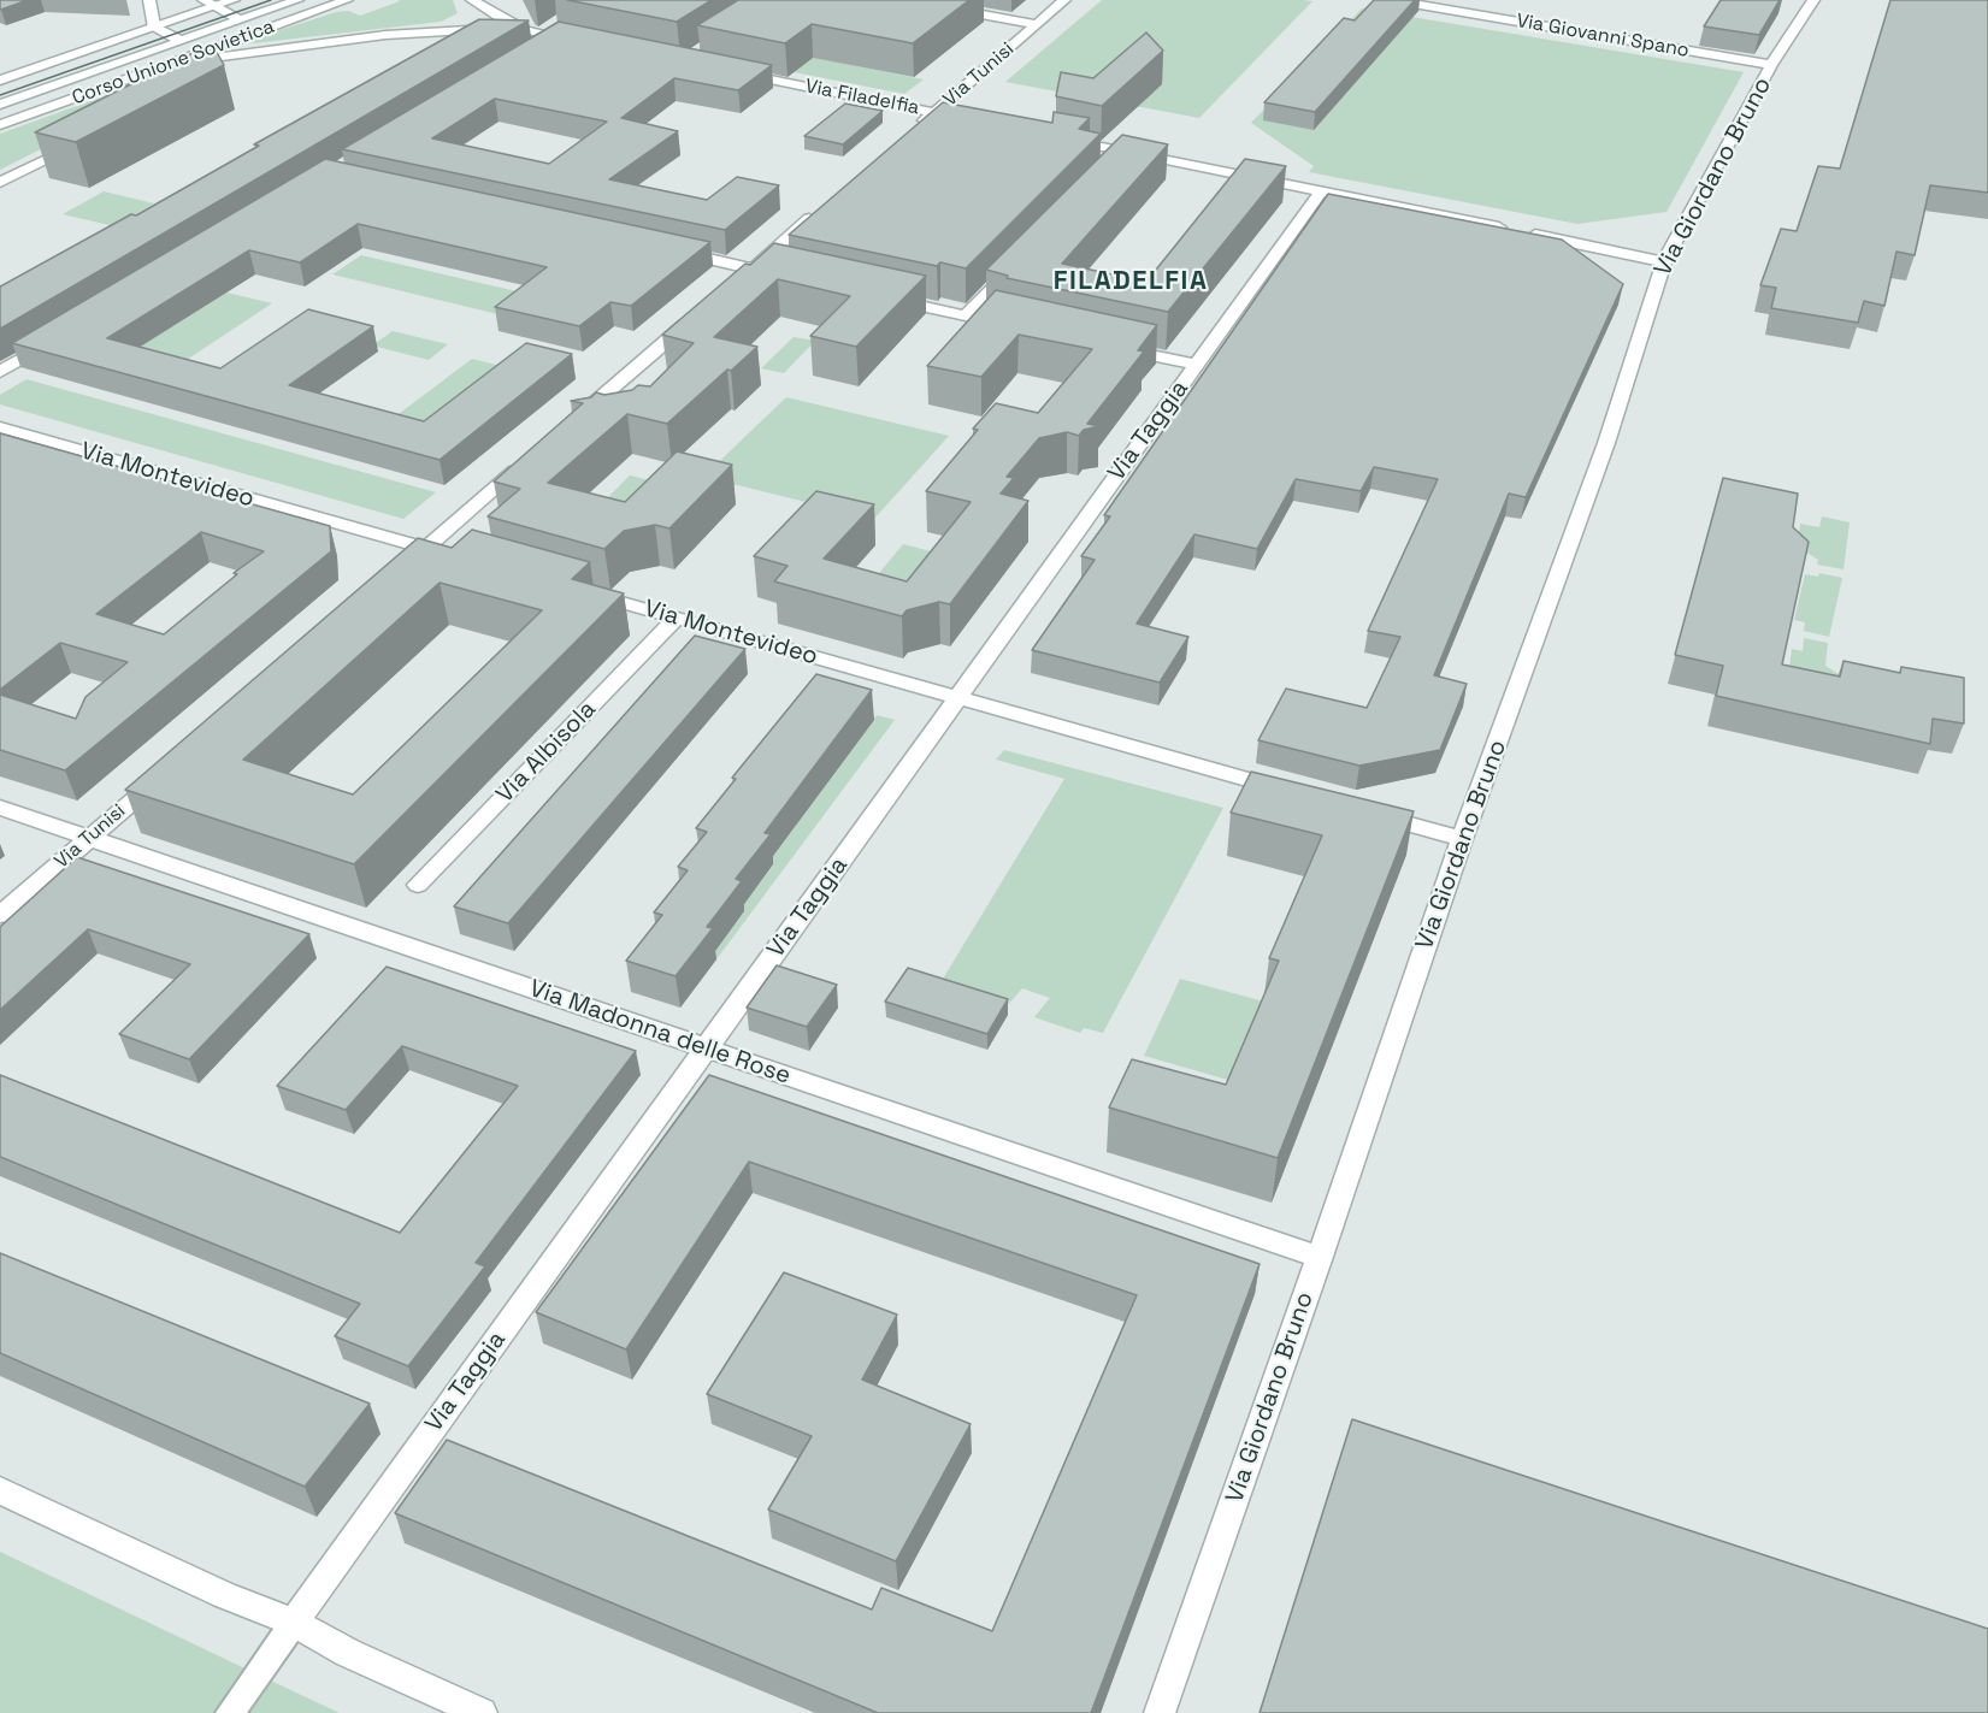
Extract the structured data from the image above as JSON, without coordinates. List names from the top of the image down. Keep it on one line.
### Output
{"streets":{"street":["Via Giovanni Spano","Corso Unione Sovietica","Via Tunisi","Via Filadelfia","Via Giordano Bruno","Via Taggia","Via Montevideo","Via Albisola","Via Madonna delle Rose"]},"crossings":[["Via Giovanni Spano","Via Giordano Bruno"],["Via Tunisi","Via Filadelfia"],["Via Tunisi","Via Madonna delle Rose"],["Via Giordano Bruno","Via Madonna delle Rose"],["Via Taggia","Via Montevideo"],["Via Taggia","Via Madonna delle Rose"],["Via Montevideo","Via Albisola"]],"districts":["FILADELFIA"]}
